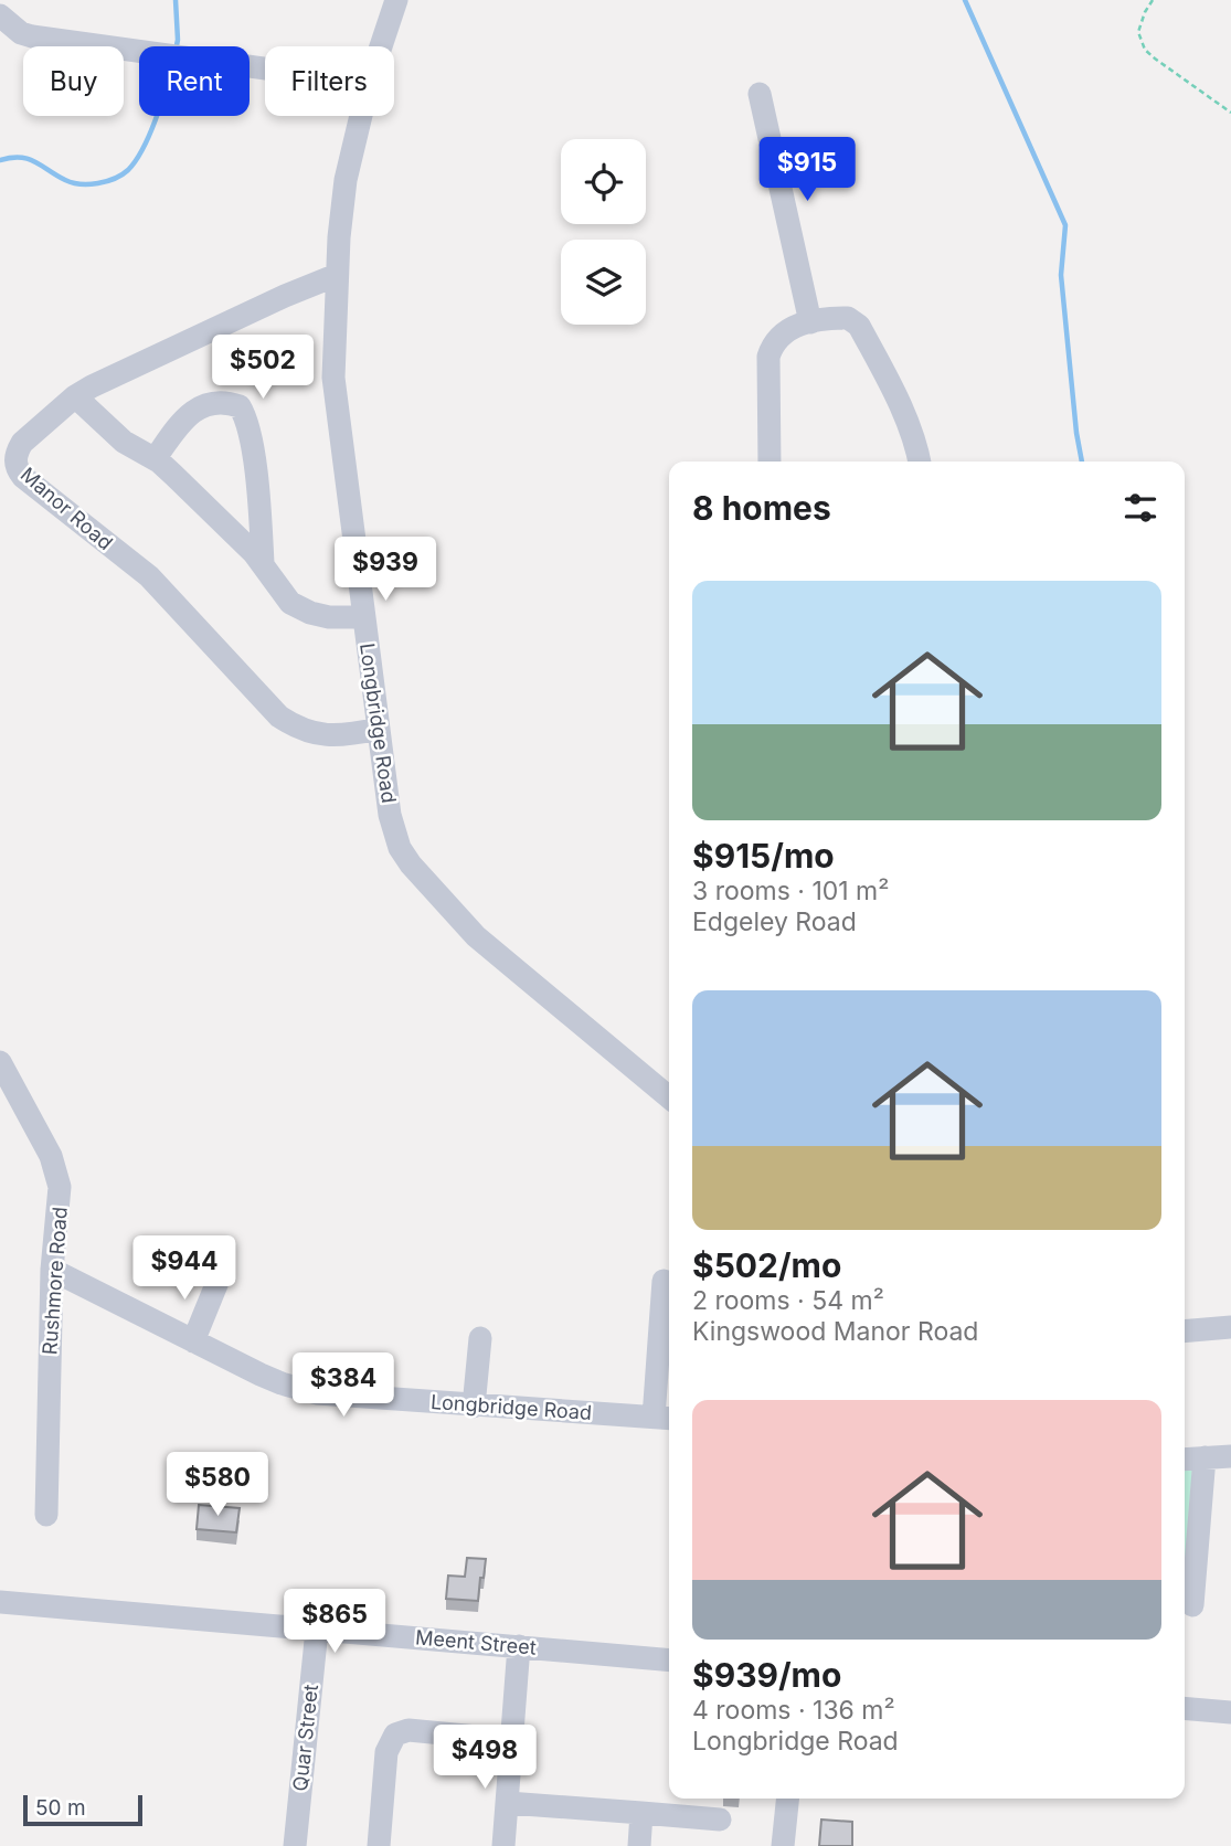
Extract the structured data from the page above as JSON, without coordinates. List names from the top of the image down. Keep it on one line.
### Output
{"streets":{"street":["Manor Road","Longbridge Road","Rushmore Road","Meent Street","Quar Street"]},"crossings":[["Manor Road","Longbridge Road"],["Longbridge Road","Rushmore Road"],["Meent Street","Quar Street"]],"scale_bar":"50 m","page":{"chip":["Buy","Rent","Filters"],"price":["$915","$502","$939","$944","$384","$580","$865","$498"],"heading":"8 homes","list":[{"name":"$915/mo","note":"3 rooms · 101 m² · Edgeley Road"},{"name":"$502/mo","note":"2 rooms · 54 m² · Kingswood Manor Road"},{"name":"$939/mo","note":"4 rooms · 136 m² · Longbridge Road"}],"scale":"50 m"}}
